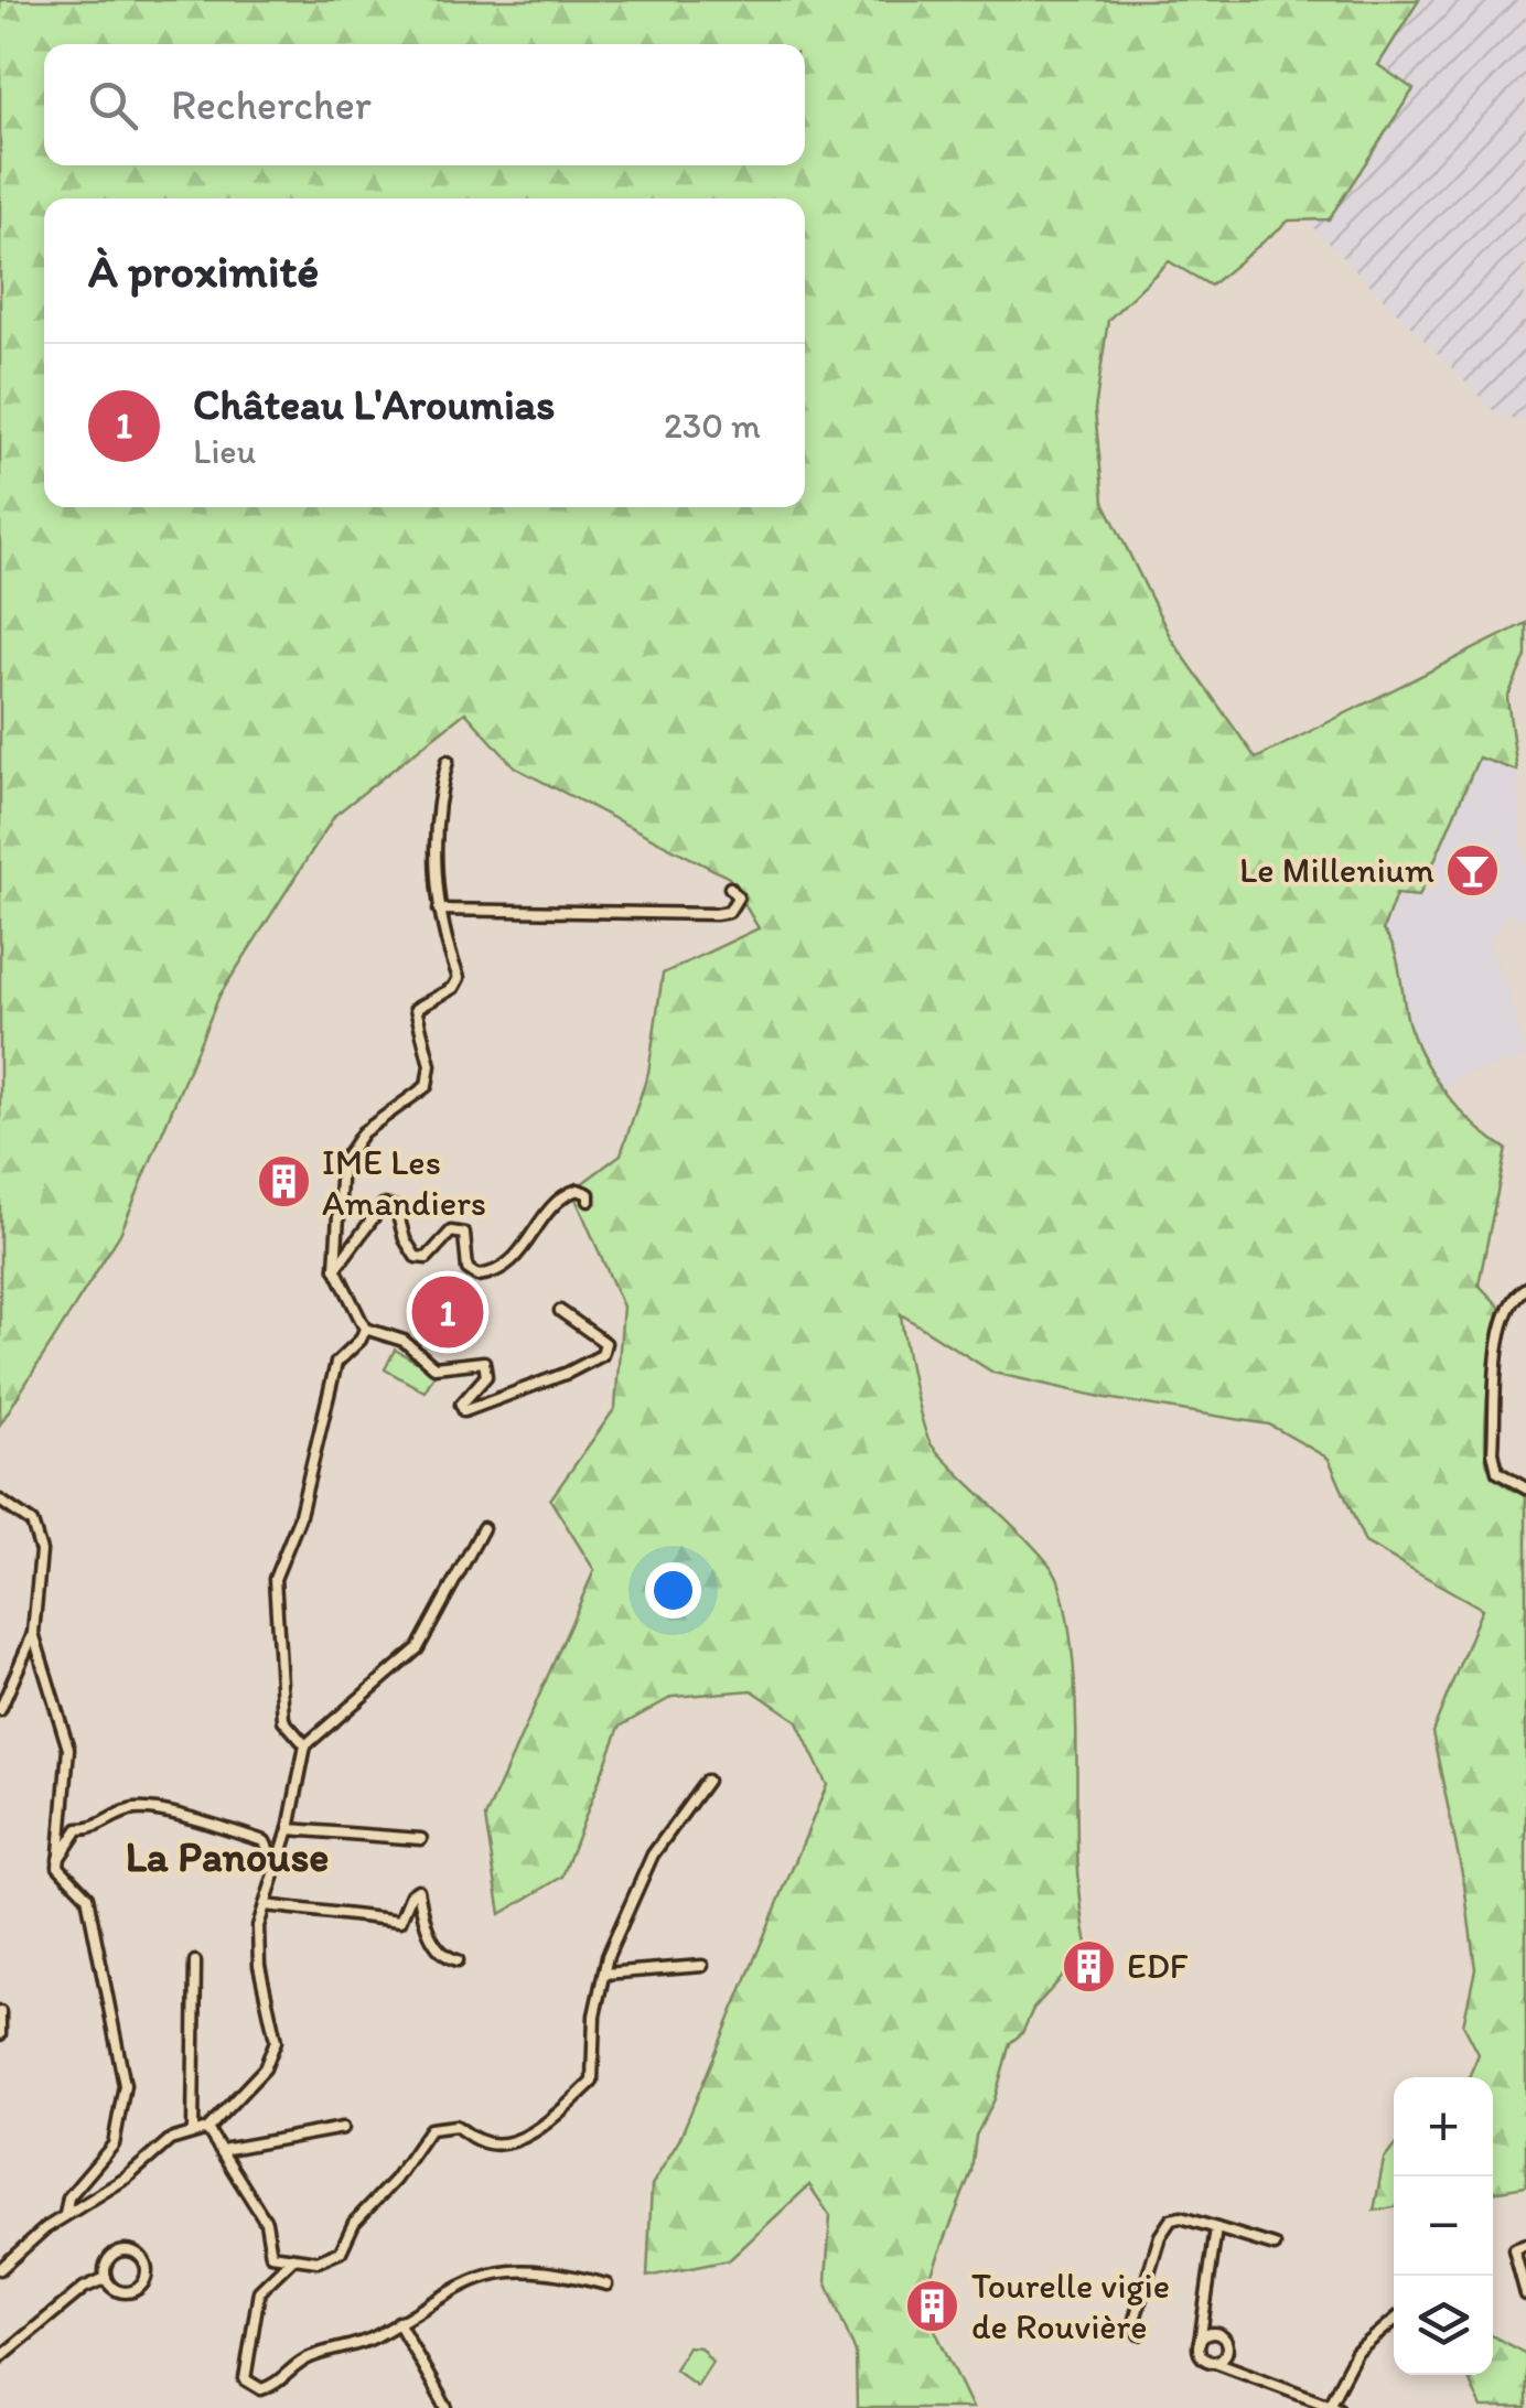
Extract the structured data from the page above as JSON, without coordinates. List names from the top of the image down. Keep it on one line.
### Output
{"districts":["La Panouse"],"places":{"bar":["Le Millenium"],"building":["IME Les Amandiers","EDF","Tourelle vigie de Rouvière"]},"page":{"search":"Rechercher","heading":"À proximité","list":[{"mark":"1","name":"Château L'Aroumias","note":"Lieu","value":"230 m"}],"pins":"1","map_buttons":["+","−"]}}
